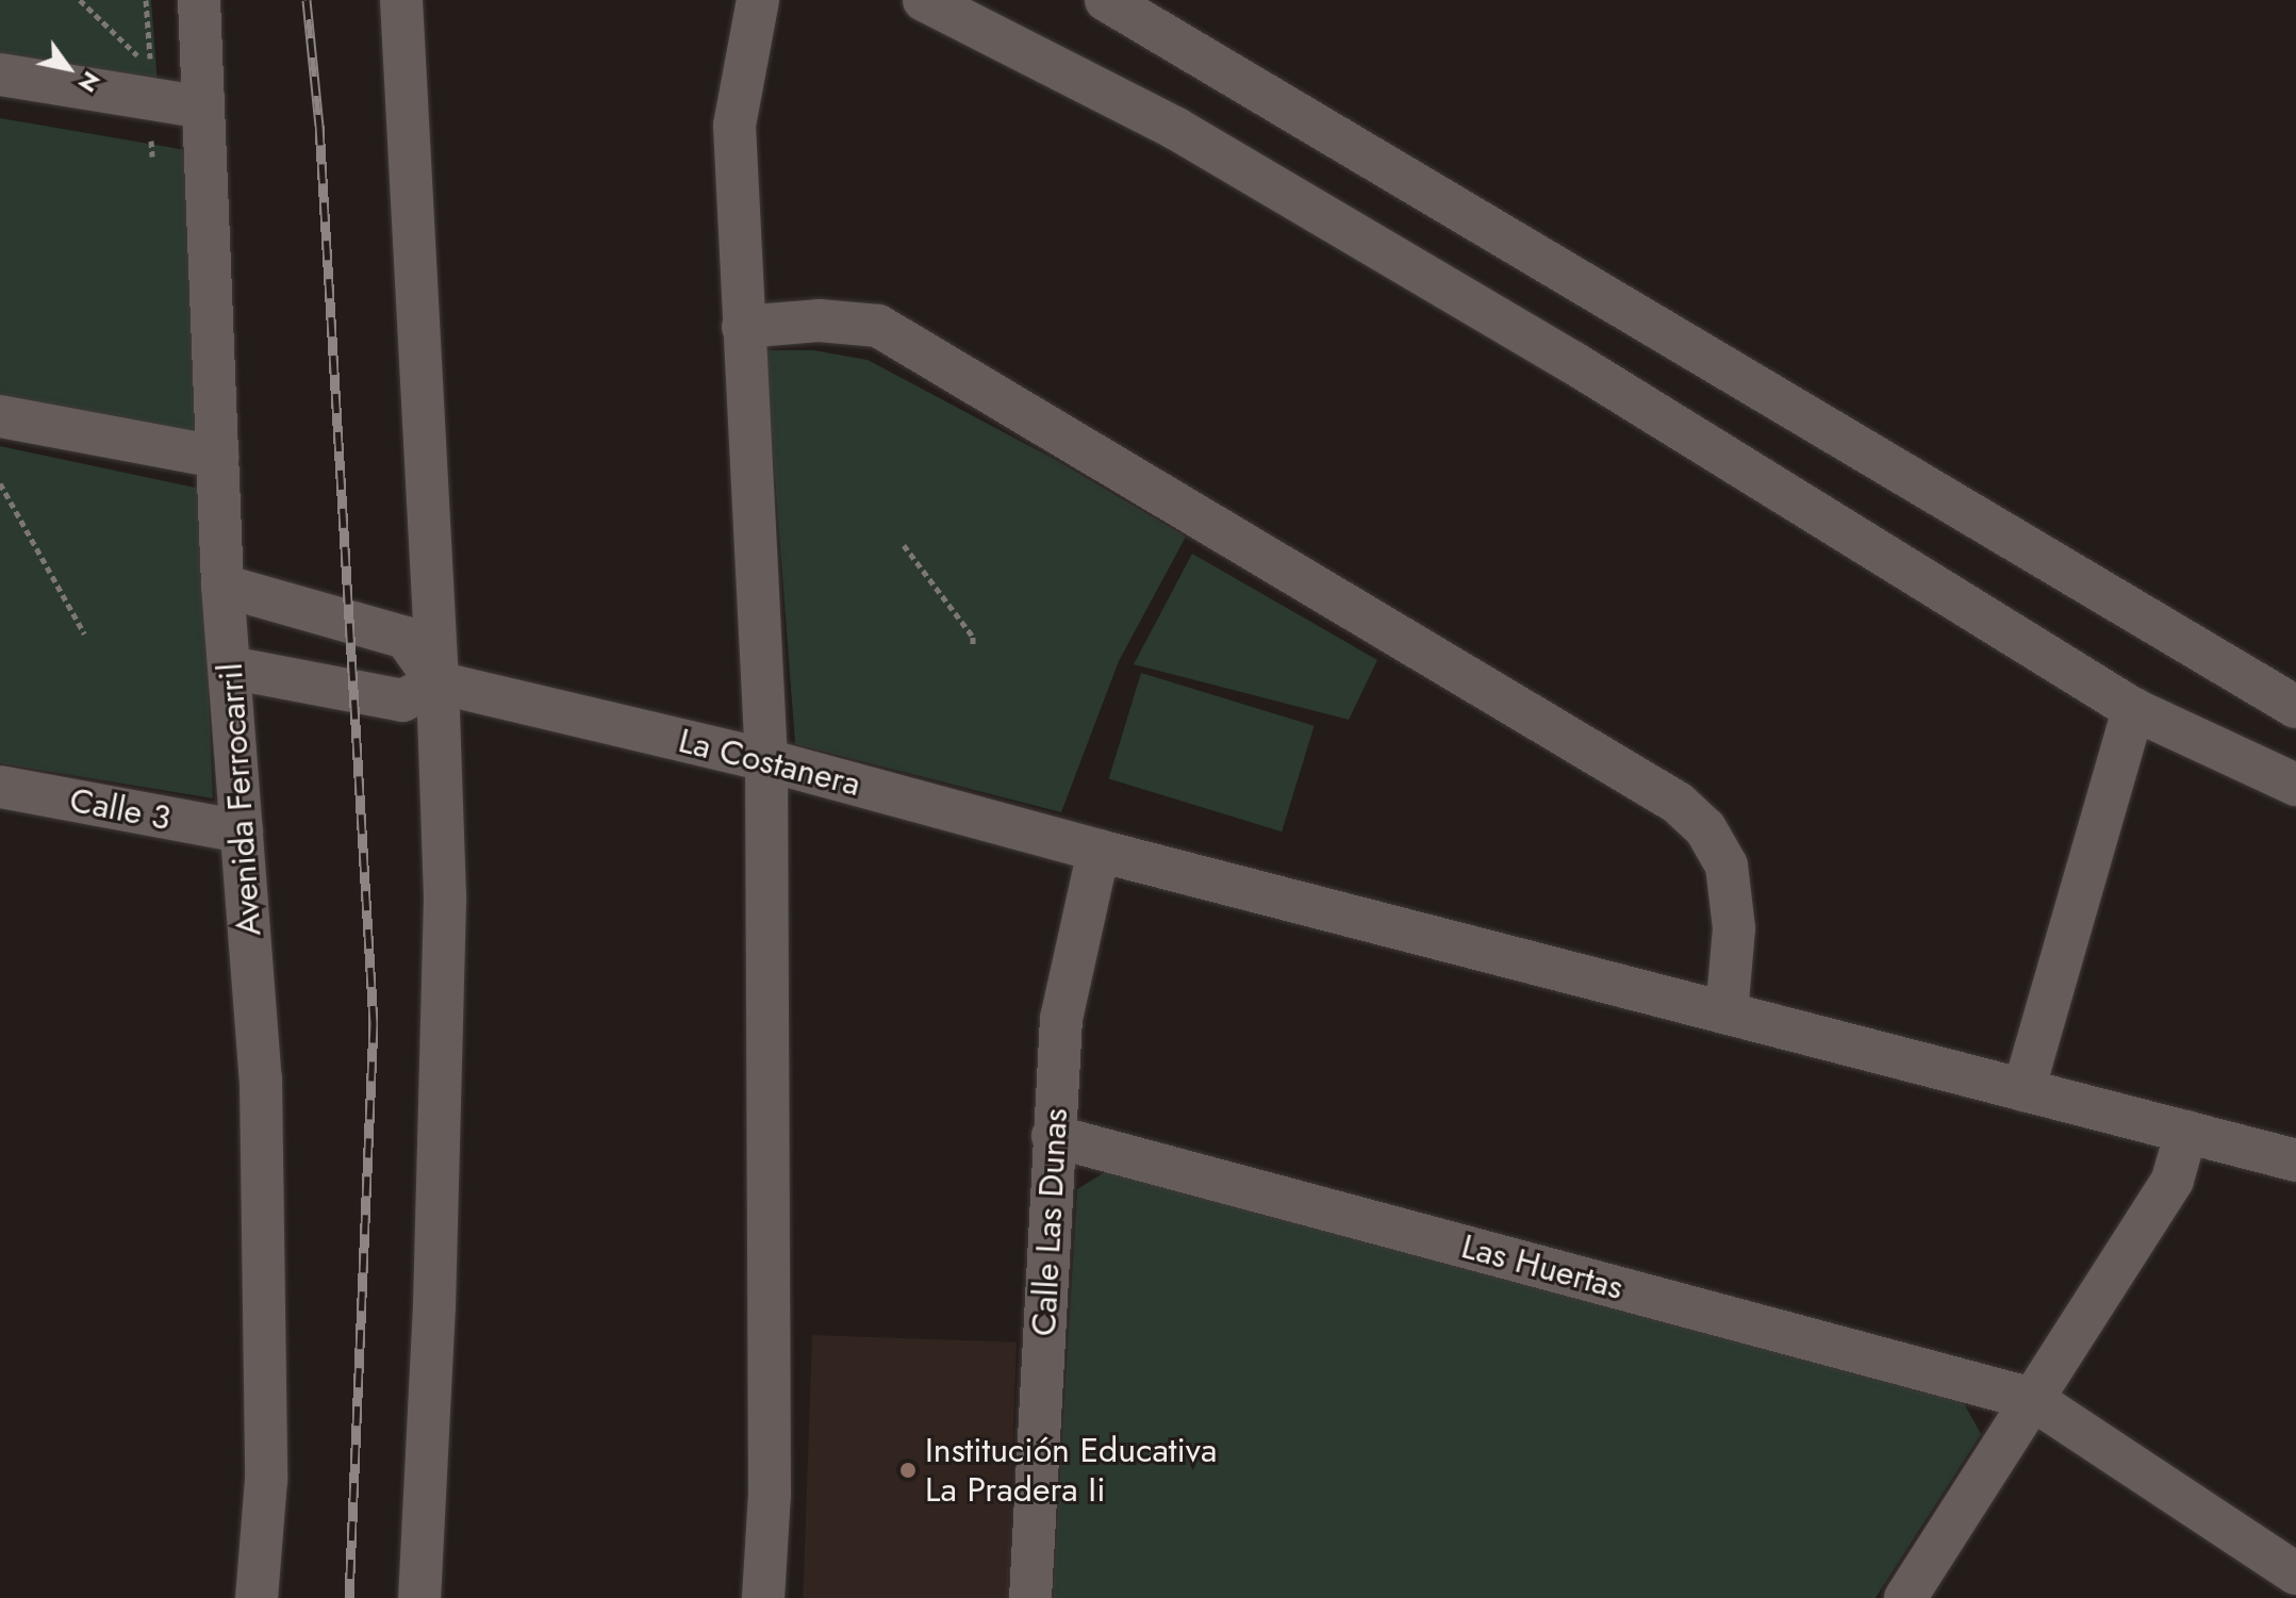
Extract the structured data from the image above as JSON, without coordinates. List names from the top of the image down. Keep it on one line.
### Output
{"streets":{"street":["La Costanera","Avenida Ferrocarril","Calle 3","Calle Las Dunas","Las Huertas"]},"crossings":[["La Costanera","Calle Las Dunas"],["Avenida Ferrocarril","Calle 3"],["Calle Las Dunas","Las Huertas"]],"places":["Institución Educativa La Pradera Ii"],"north":"bottom right"}
